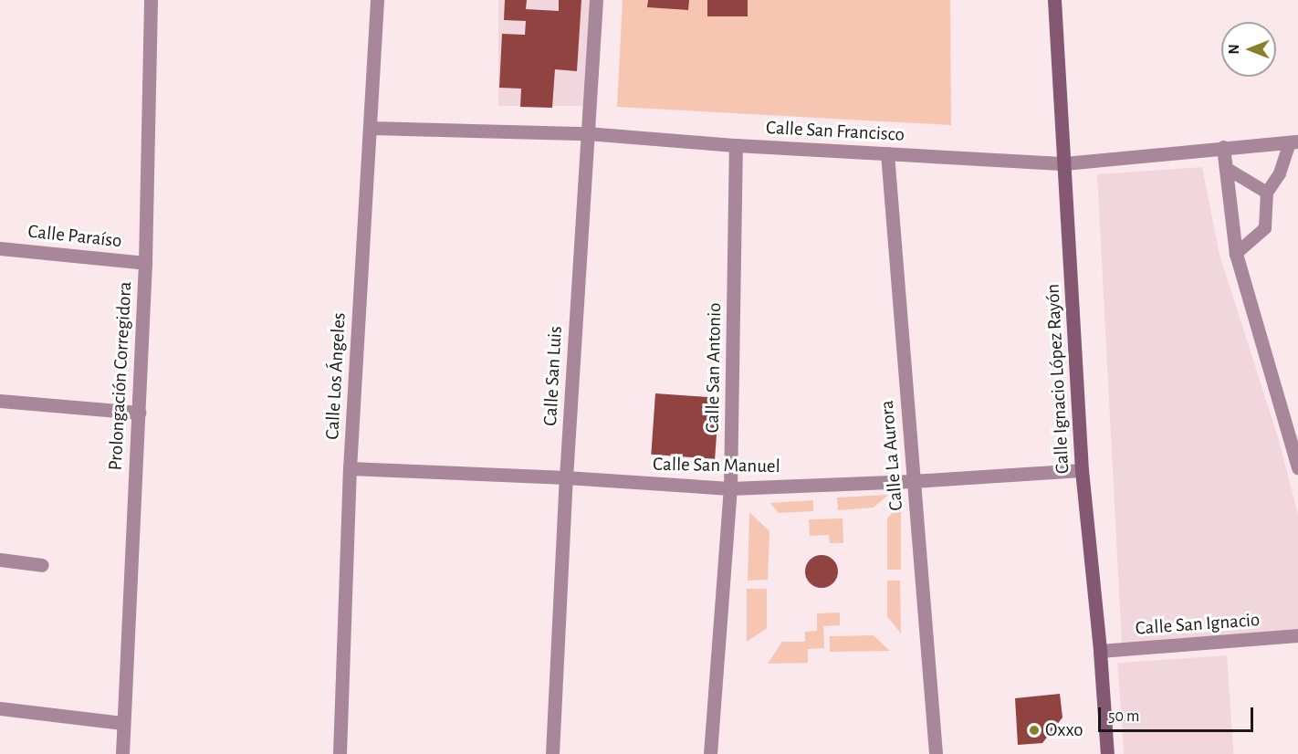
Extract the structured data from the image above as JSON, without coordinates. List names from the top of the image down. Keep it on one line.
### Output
{"streets":{"main road":["Calle Ignacio López Rayón"],"street":["Calle San Francisco","Calle Paraíso","Calle San Antonio","Prolongación Corregidora","Calle Los Ángeles","Calle San Luis","Calle La Aurora","Calle San Manuel","Calle San Ignacio"]},"crossings":[["Calle San Francisco","Calle San Antonio"],["Calle San Francisco","Calle Los Ángeles"],["Calle San Francisco","Calle San Luis"],["Calle San Francisco","Calle Ignacio López Rayón"],["Calle San Francisco","Calle La Aurora"],["Calle Paraíso","Prolongación Corregidora"],["Calle San Antonio","Calle San Manuel"],["Calle Los Ángeles","Calle San Manuel"],["Calle San Luis","Calle San Manuel"],["Calle Ignacio López Rayón","Calle San Manuel"],["Calle Ignacio López Rayón","Calle San Ignacio"],["Calle La Aurora","Calle San Manuel"]],"places":["Oxxo"],"scale_bar":"50 m","north":"left"}
